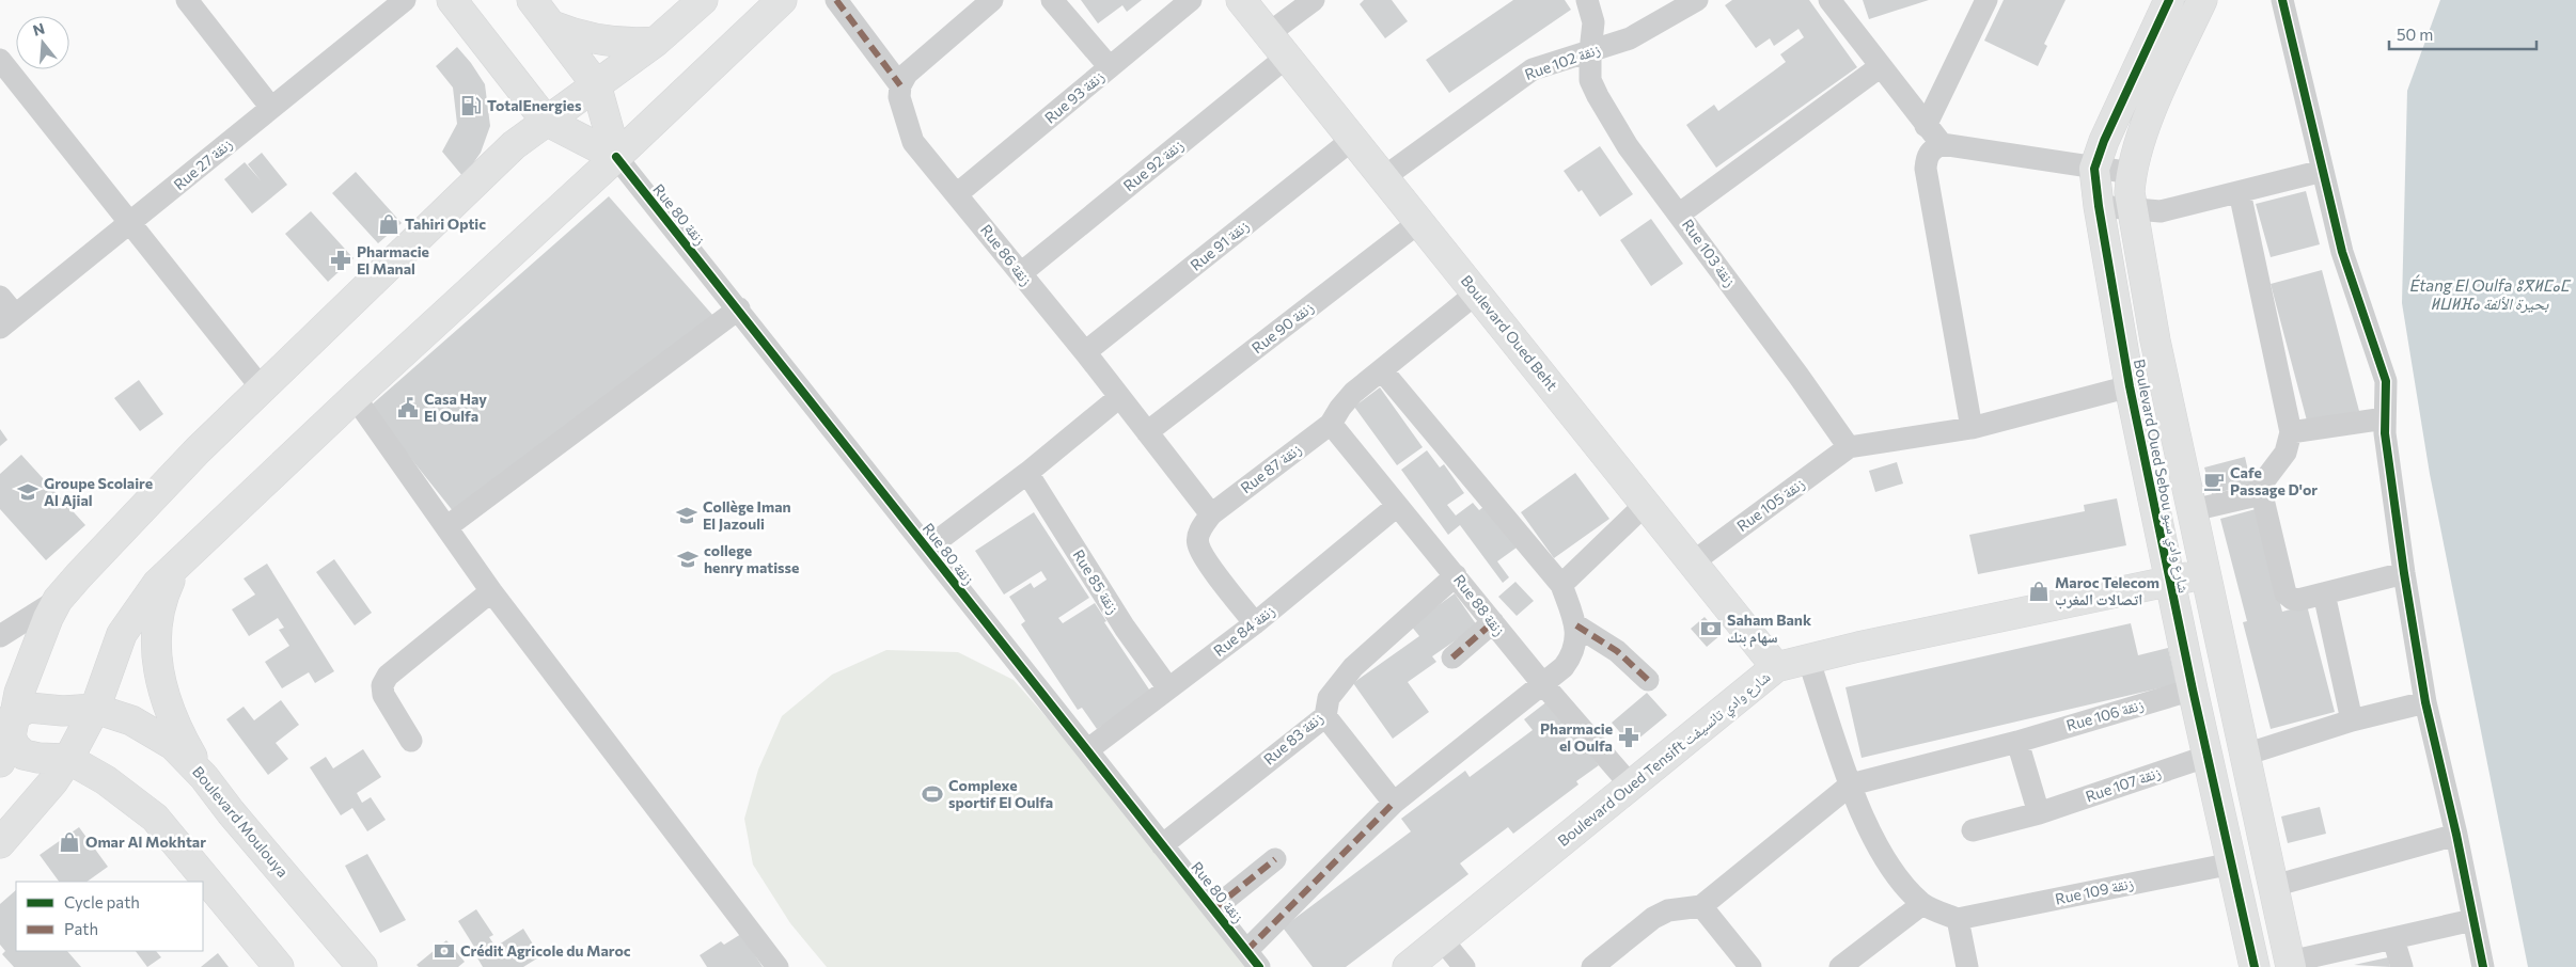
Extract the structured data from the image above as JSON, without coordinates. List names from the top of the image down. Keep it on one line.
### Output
{"streets":{"street":["Rue 102 زنقة","Rue 93 زنقة","Rue 27 زنقة","Rue 92 زنقة","Rue 80 زنقة","Rue 91 زنقة","Rue 103 زنقة","Rue 86 زنقة","Rue 90 زنقة","Boulevard Oued Beht","Rue 87 زنقة","Boulevard Oued Sebou شارع وادي سبو","Rue 105 زنقة","Rue 85 زنقة","Rue 88 زنقة","Rue 84 زنقة","Rue 106 زنقة","Rue 83 زنقة","Boulevard Oued Tensift شارع وادي تانسيفت","Rue 107 زنقة","Boulevard Moulouya","Rue 109 زنقة"]},"crossings":[["Rue 102 زنقة","Rue 103 زنقة"],["Rue 102 زنقة","Boulevard Oued Beht"],["Rue 93 زنقة","Rue 86 زنقة"],["Rue 92 زنقة","Rue 86 زنقة"],["Rue 92 زنقة","Boulevard Oued Beht"],["Rue 80 زنقة","Rue 84 زنقة"],["Rue 80 زنقة","Rue 83 زنقة"],["Rue 91 زنقة","Rue 86 زنقة"],["Rue 91 زنقة","Boulevard Oued Beht"],["Rue 103 زنقة","Rue 105 زنقة"],["Rue 86 زنقة","Rue 90 زنقة"],["Rue 86 زنقة","Rue 87 زنقة"],["Rue 90 زنقة","Boulevard Oued Beht"],["Boulevard Oued Beht","Rue 105 زنقة"],["Boulevard Oued Beht","Boulevard Oued Tensift شارع وادي تانسيفت"],["Rue 87 زنقة","Rue 88 زنقة"],["Boulevard Oued Sebou شارع وادي سبو","Rue 106 زنقة"],["Boulevard Oued Sebou شارع وادي سبو","Boulevard Oued Tensift شارع وادي تانسيفت"],["Boulevard Oued Sebou شارع وادي سبو","Rue 107 زنقة"],["Boulevard Oued Sebou شارع وادي سبو","Rue 109 زنقة"],["Rue 85 زنقة","Rue 84 زنقة"],["Rue 88 زنقة","Rue 84 زنقة"],["Rue 88 زنقة","Rue 83 زنقة"],["Rue 88 زنقة","Boulevard Oued Tensift شارع وادي تانسيفت"]],"water":["Étang El Oulfa ⵓⴳⵍⵎⴰⵎ ⵍⵡⵍⴼⴰ بحيرة الألفة"],"places":{"fuel station":["TotalEnergies"],"shop":["Tahiri Optic","Maroc Telecom اتصالات المغرب","Omar Al Mokhtar"],"pharmacy":["Pharmacie El Manal","Pharmacie el Oulfa"],"public building":["Casa Hay El Oulfa"],"cafe":["Cafe Passage D'or"],"school or university":["Groupe Scolaire Al Ajial","Collège Iman El Jazouli","college henry matisse"],"bank":["Saham Bank سهام بنك","Crédit Agricole du Maroc"],"sports":["Complexe sportif El Oulfa"]},"legend":["Cycle path","Path"],"scale_bar":"50 m","north":"top"}
